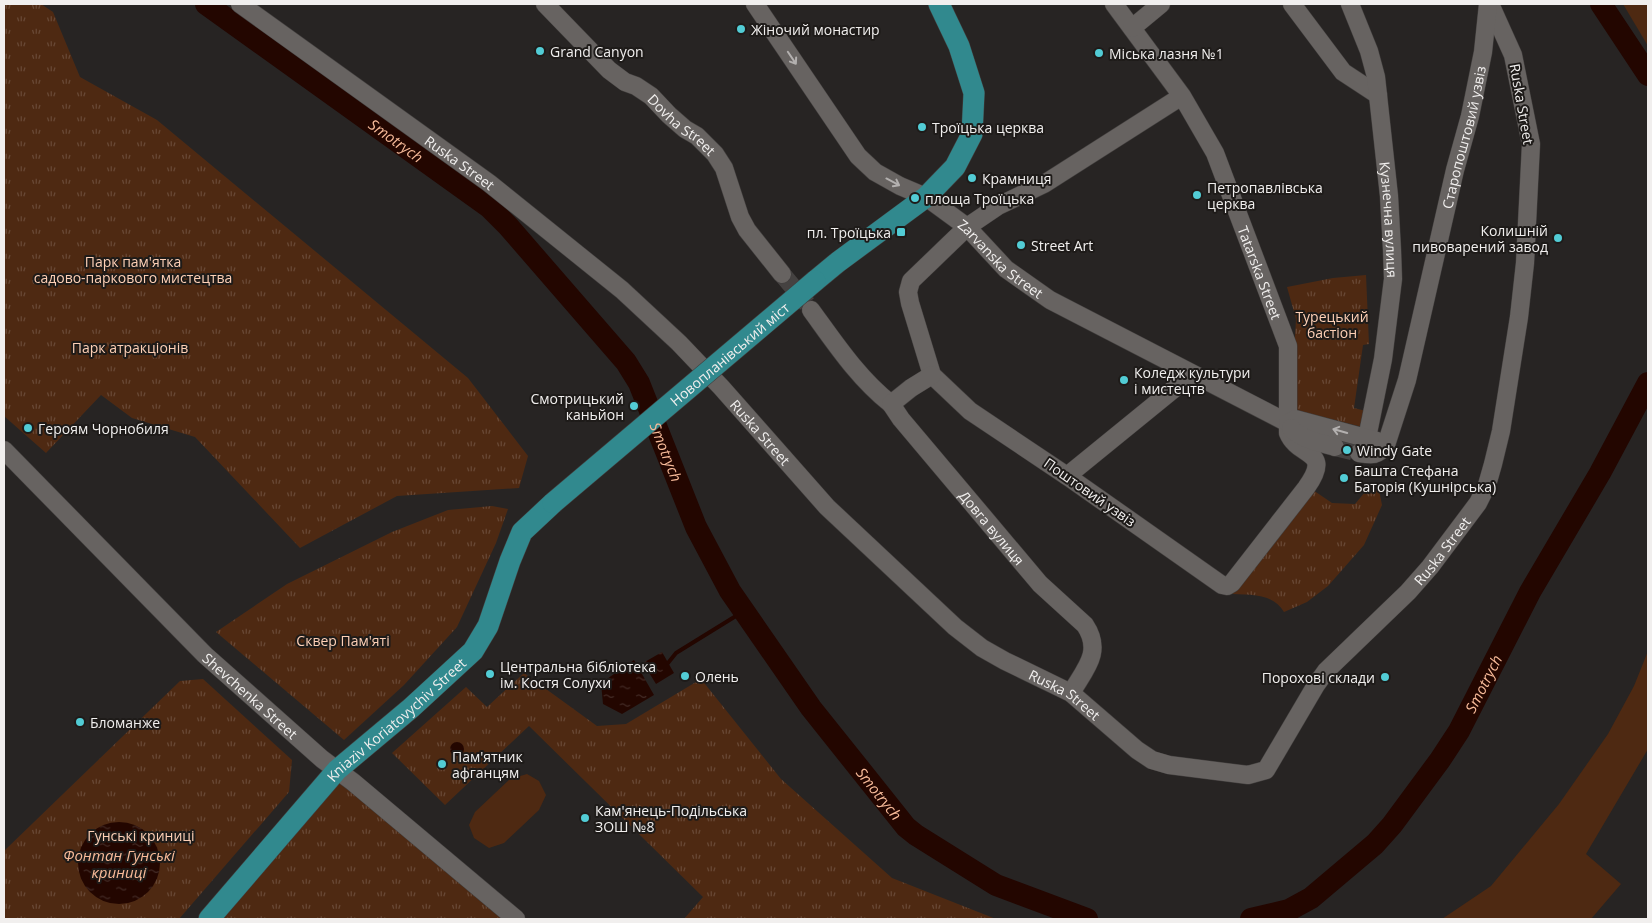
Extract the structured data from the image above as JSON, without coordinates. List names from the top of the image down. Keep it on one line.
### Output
{"streets":{"main road":["Новопланівський міст","Kniaziv Koriatovychiv Street"],"street":["Ruska Street","Dovha Street","Старопоштовий узвіз","Кузнечна вулиця","Zarvanska Street","Tatarska Street","Поштовий узвіз","Довга вулиця","Shevchenka Street"]},"crossings":[["Ruska Street","Старопоштовий узвіз"],["Ruska Street","Довга вулиця"],["Старопоштовий узвіз","Кузнечна вулиця"],["Zarvanska Street","Tatarska Street"],["Zarvanska Street","Новопланівський міст"],["Zarvanska Street","Поштовий узвіз"],["Tatarska Street","Поштовий узвіз"],["Новопланівський міст","Kniaziv Koriatovychiv Street"],["Shevchenka Street","Kniaziv Koriatovychiv Street"]],"water":["Smotrych","Фонтан Гунські криниці"],"parks":["Парк пам'ятка садово-паркового мистецтва","Турецький бастіон","Парк атракціонів","Сквер Пам'яті","Гунські криниці"],"places":{"other":["Жіночий монастир","Grand Canyon","Міська лазня №1","Троїцька церква","Крамниця","Петропавлівська церква","площа Троїцька","Колишній пивоварений завод","Street Art","Коледж культури і мистецтв","Смотрицький каньйон","Героям Чорнобиля","Windy Gate","Башта Стефана Баторія (Кушнірська)","Центральна бібліотека ім. Костя Солухи","Олень","Порохові склади","Бломанже","Пам'ятник афганцям","Кам'янець-Подільська ЗОШ №8"],"transit":["пл. Троїцька"]}}
